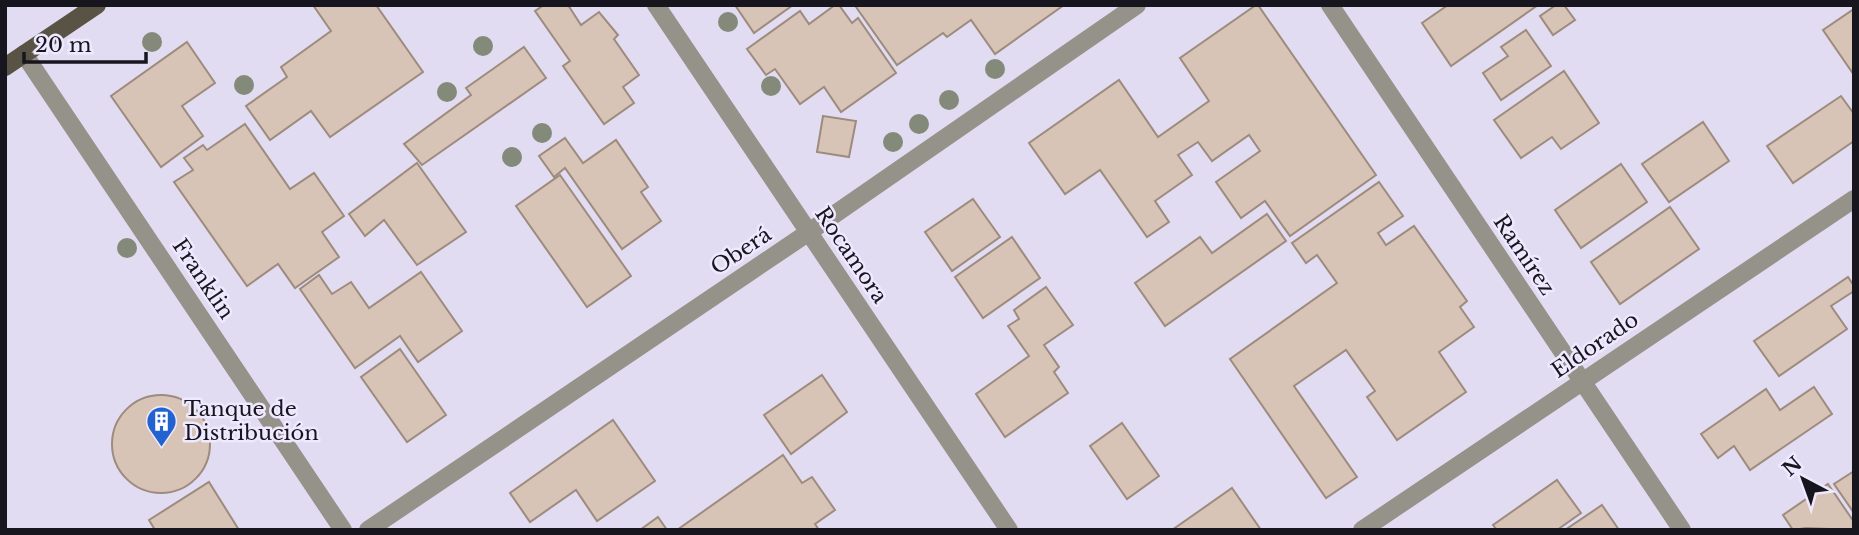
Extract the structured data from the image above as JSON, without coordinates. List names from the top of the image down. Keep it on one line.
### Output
{"streets":{"street":["Oberá","Rocamora","Ramírez","Franklin","Eldorado"]},"crossings":[["Oberá","Rocamora"],["Ramírez","Eldorado"]],"places":{"building":["Tanque de Distribución"]},"scale_bar":"20 m","north":"top left"}
